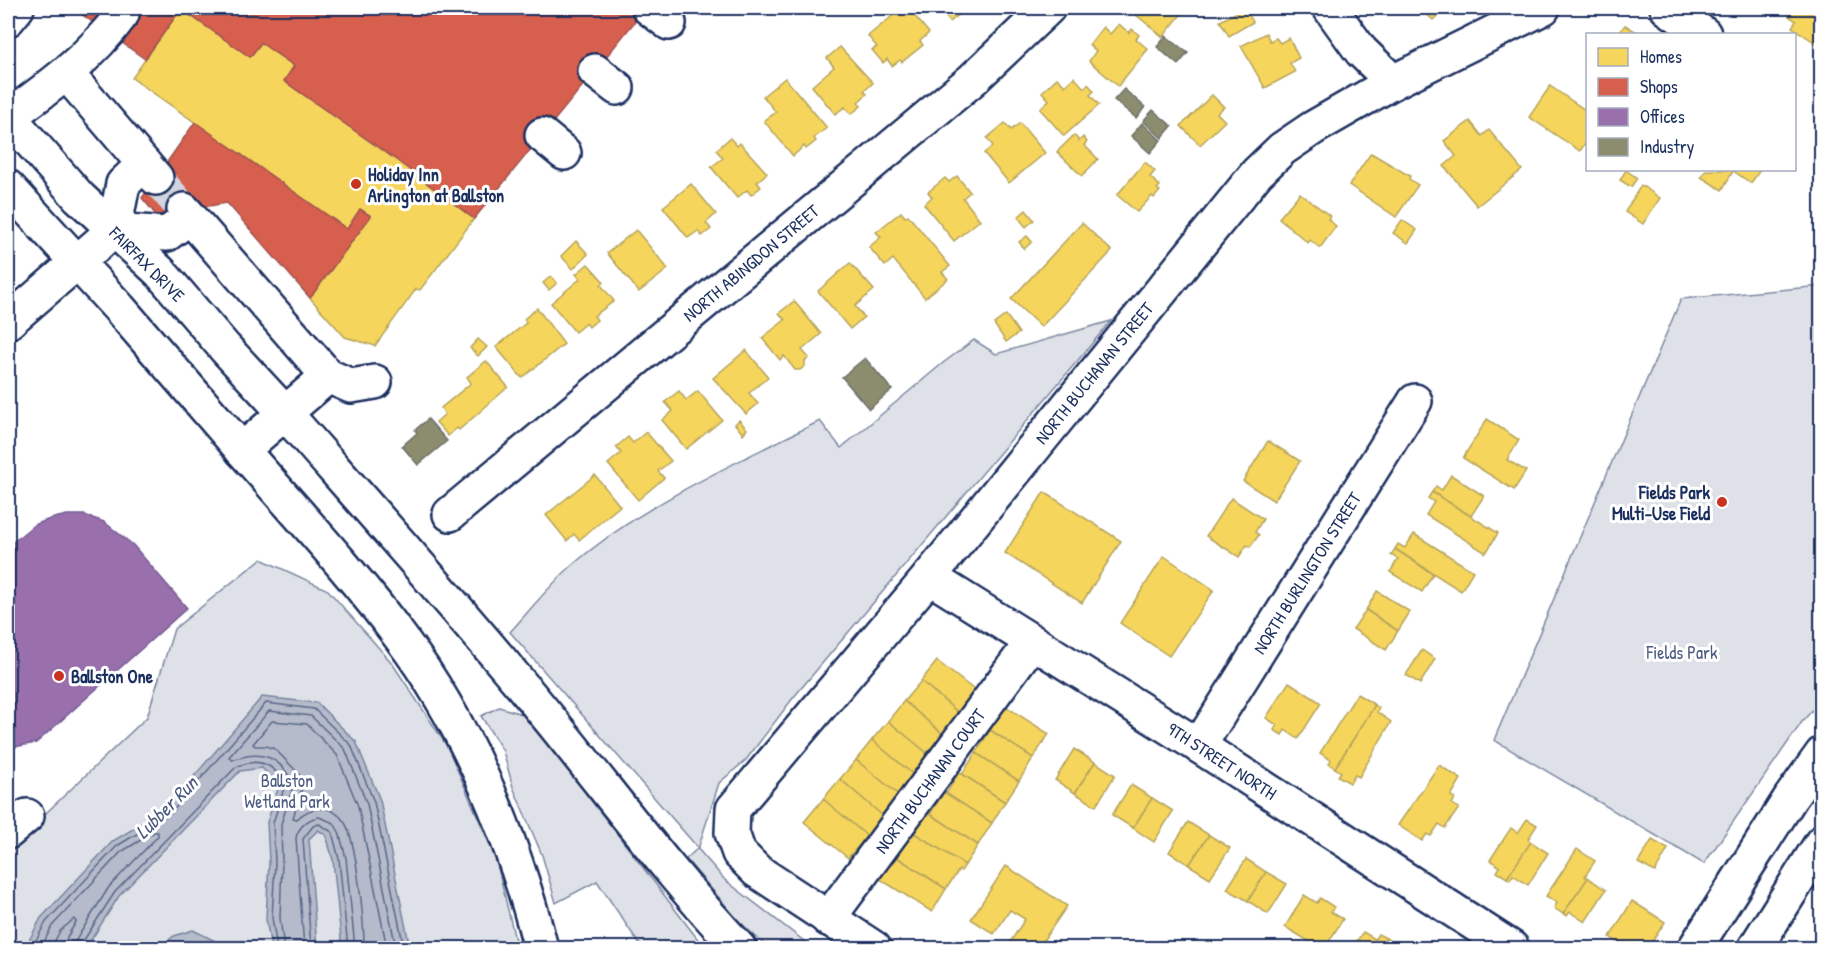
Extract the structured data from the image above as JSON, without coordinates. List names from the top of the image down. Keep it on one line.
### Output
{"streets":{"main road":["NORTH ABINGDON STREET","FAIRFAX DRIVE","NORTH BUCHANAN STREET","NORTH BURLINGTON STREET","9TH STREET NORTH","NORTH BUCHANAN COURT"]},"crossings":[["NORTH BUCHANAN STREET","9TH STREET NORTH"],["NORTH BUCHANAN STREET","NORTH BUCHANAN COURT"],["NORTH BURLINGTON STREET","9TH STREET NORTH"],["9TH STREET NORTH","NORTH BUCHANAN COURT"]],"water":["Lubber Run"],"parks":["Fields Park","Ballston Wetland Park"],"places":["Holiday Inn Arlington at Ballston","Fields Park Multi-Use Field","Ballston One"],"legend":["Homes","Shops","Offices","Industry"]}
